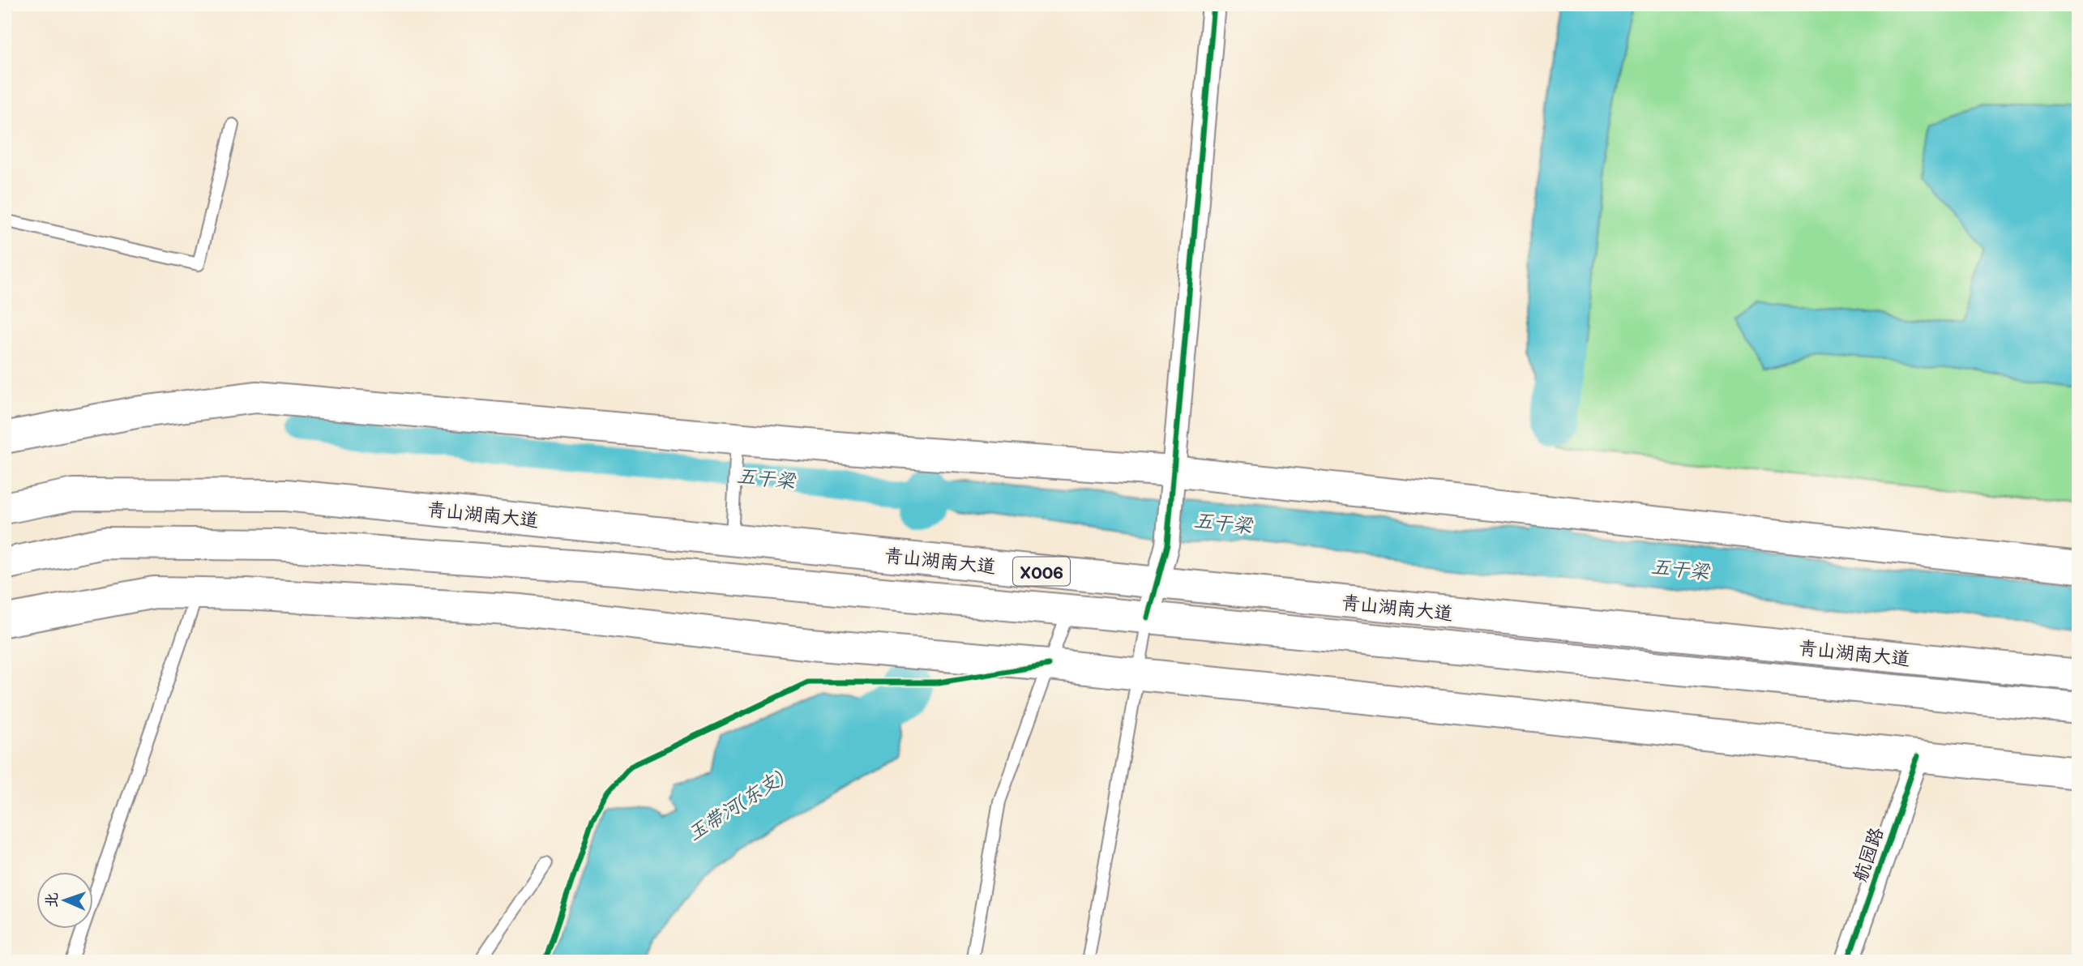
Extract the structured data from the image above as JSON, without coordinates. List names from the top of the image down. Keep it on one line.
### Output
{"streets":{"main road":["青山湖南大道","X006"],"street":["航园路"]},"water":["五干梁","玉带河(东支)"],"north":"left"}
